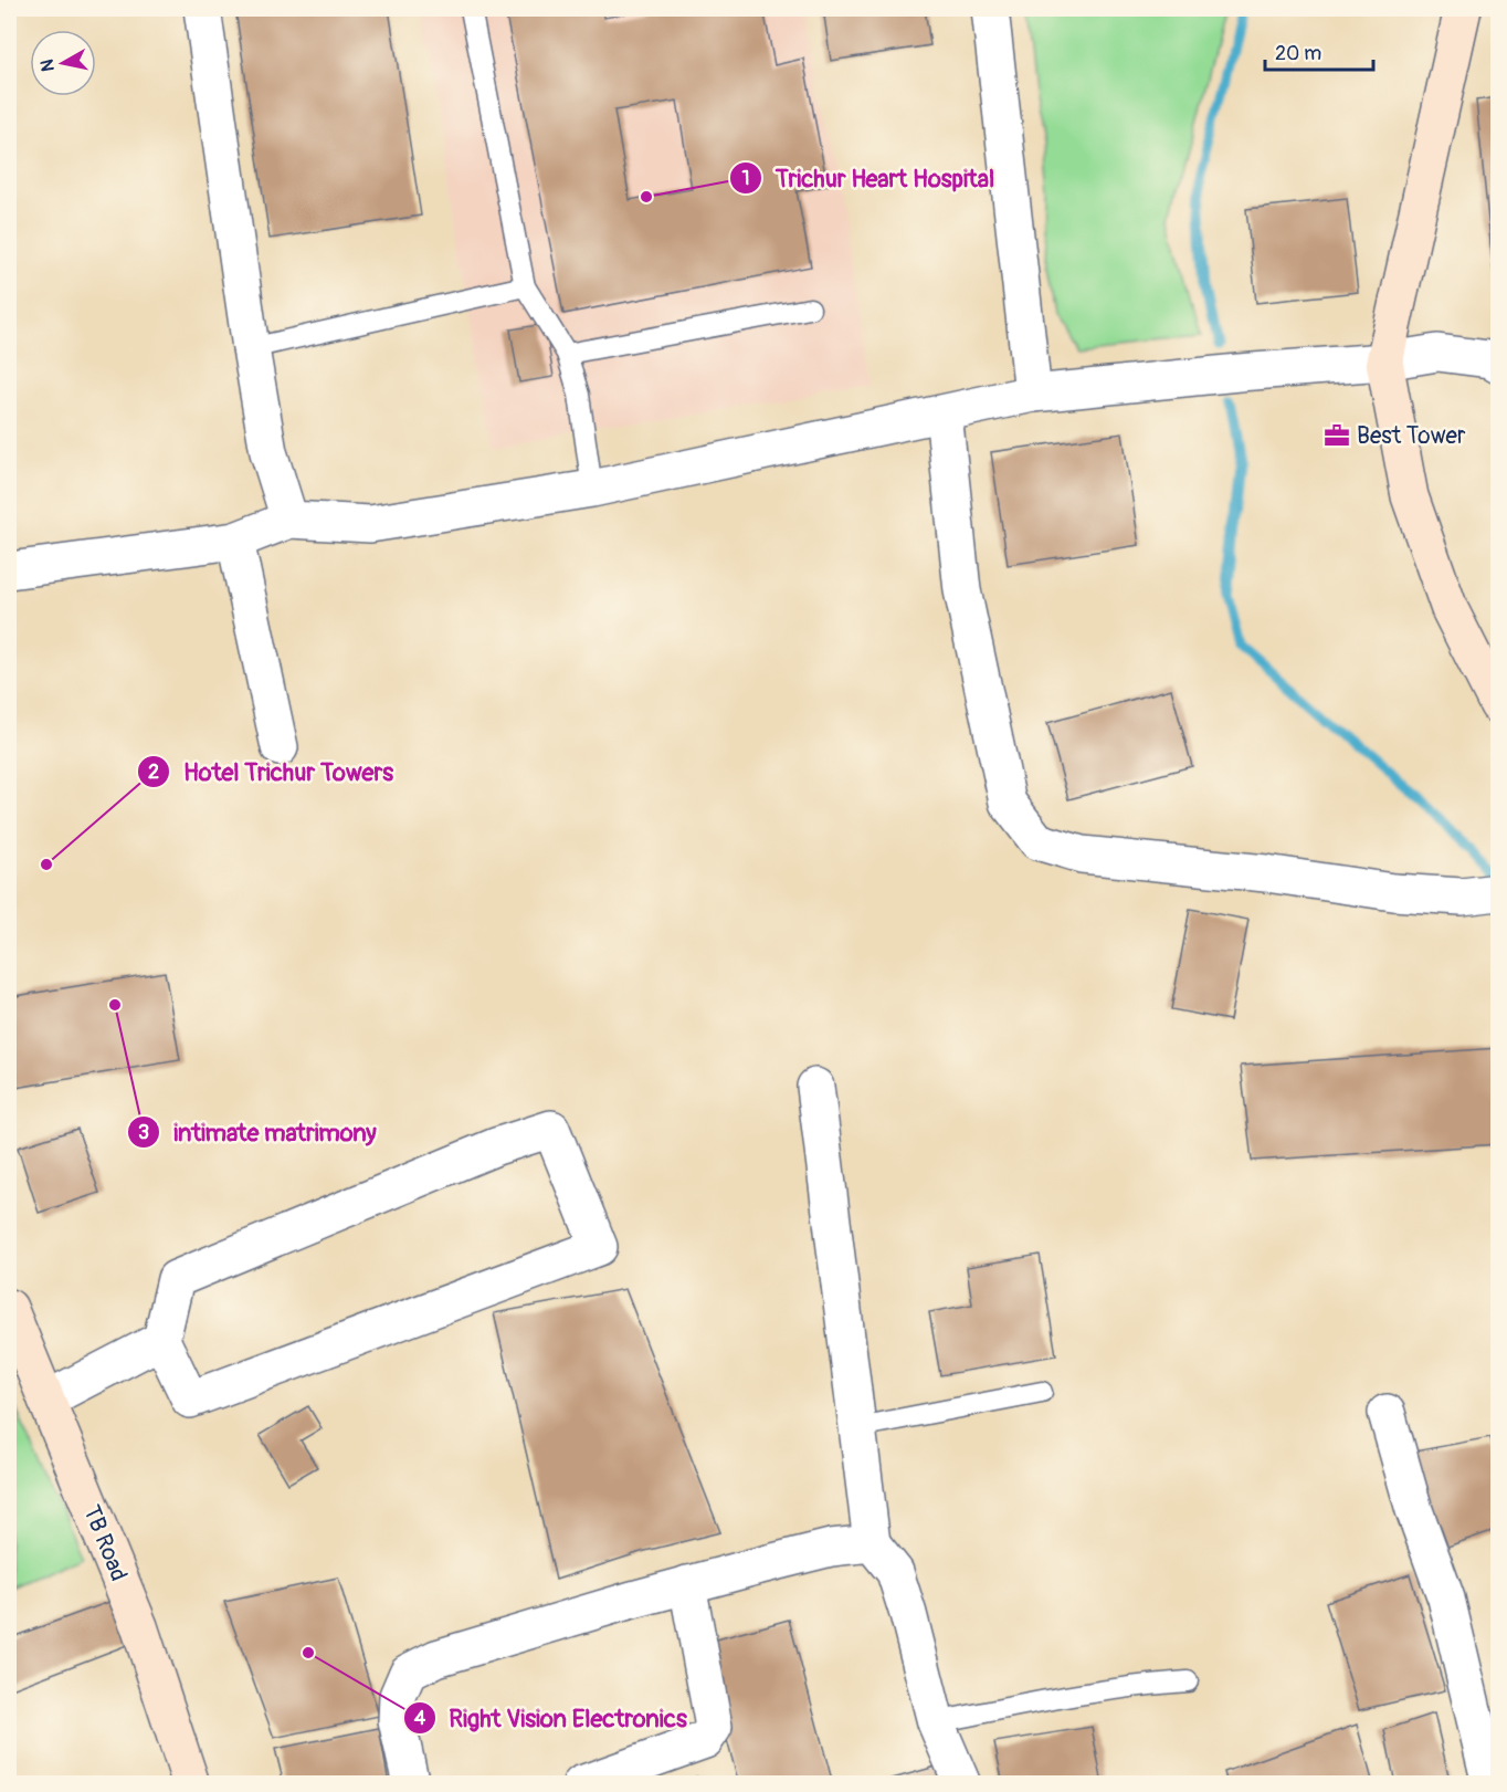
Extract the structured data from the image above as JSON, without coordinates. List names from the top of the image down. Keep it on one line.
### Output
{"streets":{"main road":["TB Road"]},"places":{"other":["Trichur Heart Hospital","Hotel Trichur Towers","intimate matrimony","Right Vision Electronics"],"office":["Best Tower"]},"scale_bar":"20 m","north":"left"}
